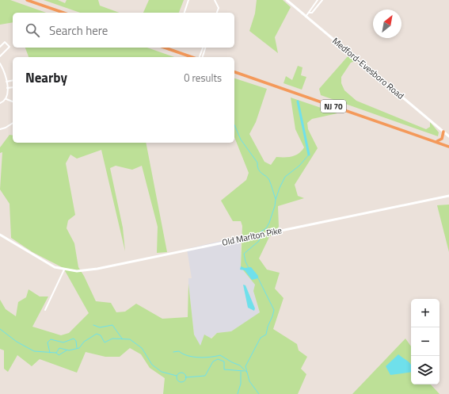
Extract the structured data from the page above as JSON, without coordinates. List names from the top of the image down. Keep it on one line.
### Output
{"streets":{"highway":["NJ 70"],"street":["Medford-Evesboro Road","Old Marlton Pike"]},"north":"top right","page":{"search":"Search here","heading":["Nearby","0 results"],"map_buttons":["+","−"]}}
